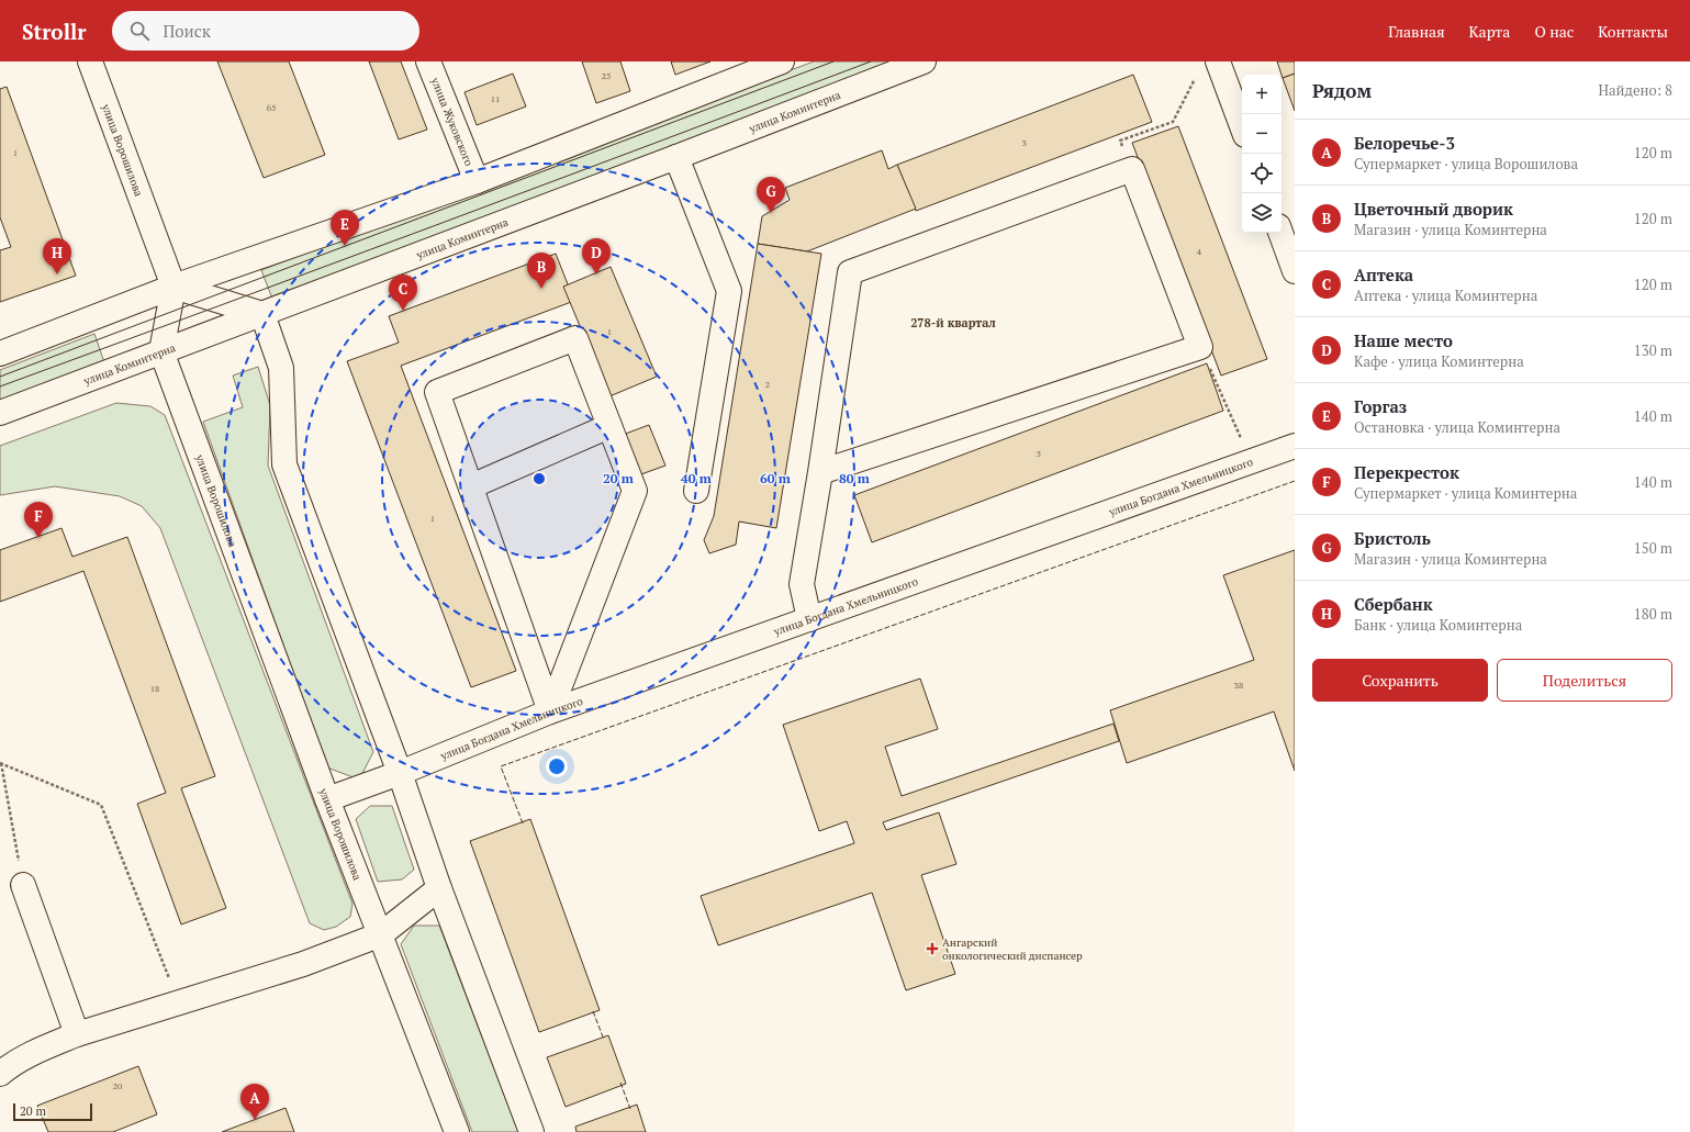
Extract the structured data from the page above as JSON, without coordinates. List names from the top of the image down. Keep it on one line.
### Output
{"streets":{"street":["улица Коминтерна","улица Жуковского","улица Ворошилова","улица Богдана Хмельницкого"]},"crossings":[["улица Коминтерна","улица Ворошилова"],["улица Ворошилова","улица Богдана Хмельницкого"]],"districts":["278-й квартал"],"places":{"health":["Ангарский онкологический диспансер"]},"house_numbers":["25","11","65","3","1","4","1","2","5","1","38","18","20"],"scale_bar":"20 m","page":{"header":"Strollr","search":"Поиск","nav":["Главная","Карта","О нас","Контакты"],"heading":["Рядом","Найдено: 8"],"map_buttons":["+","−"],"list":[{"mark":"A","name":"Белоречье-3","note":"Супермаркет · улица Ворошилова","value":"120 m"},{"mark":"B","name":"Цветочный дворик","note":"Магазин · улица Коминтерна","value":"120 m"},{"mark":"C","name":"Аптека","note":"Аптека · улица Коминтерна","value":"120 m"},{"mark":"D","name":"Наше место","note":"Кафе · улица Коминтерна","value":"130 m"},{"mark":"E","name":"Горгаз","note":"Остановка · улица Коминтерна","value":"140 m"},{"mark":"F","name":"Перекресток","note":"Супермаркет · улица Коминтерна","value":"140 m"},{"mark":"G","name":"Бристоль","note":"Магазин · улица Коминтерна","value":"150 m"},{"mark":"H","name":"Сбербанк","note":"Банк · улица Коминтерна","value":"180 m"}],"pins":["G","E","D","H","B","C","F","A"],"buttons":["Сохранить","Поделиться"],"scale":"20 m"},"rings":["20 m","40 m","60 m","80 m"]}
